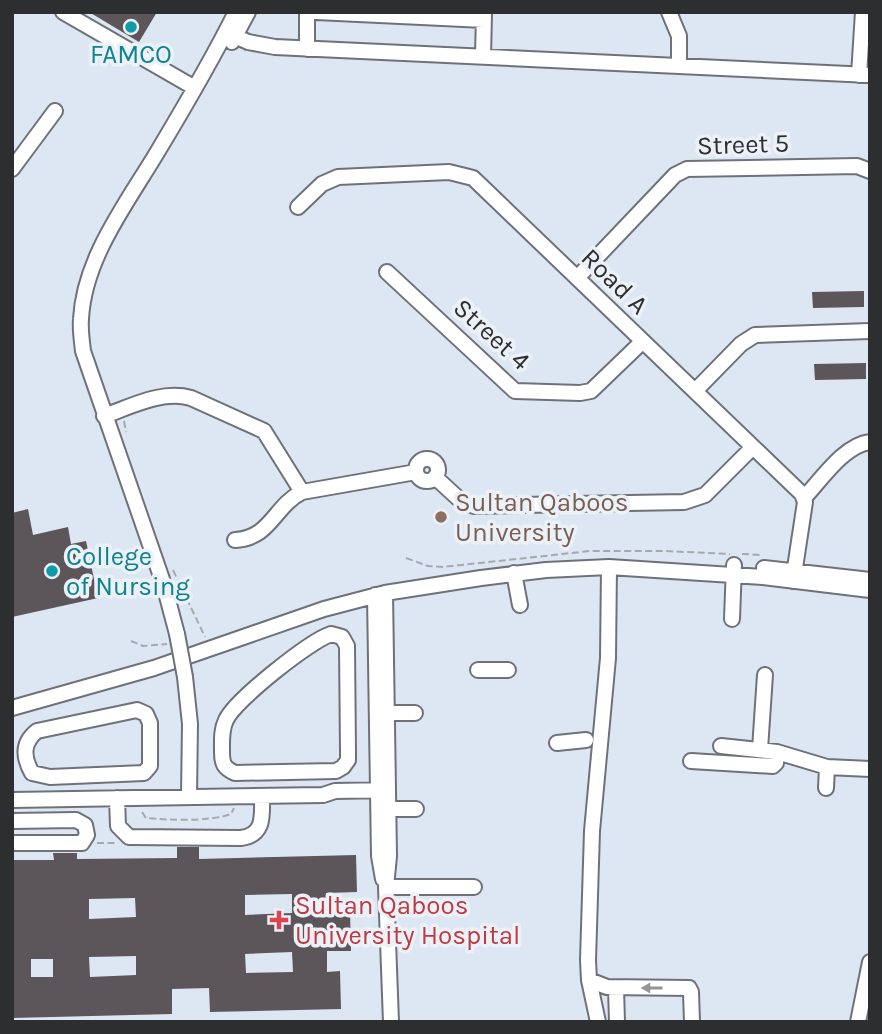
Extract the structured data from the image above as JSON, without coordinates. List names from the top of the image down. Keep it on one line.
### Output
{"streets":{"lane":["Street 5","Road A","Street 4"]},"crossings":[["Street 5","Road A"],["Road A","Street 4"]],"places":{"other":["FAMCO","Sultan Qaboos University","College of Nursing"],"health":["Sultan Qaboos University Hospital"]}}
